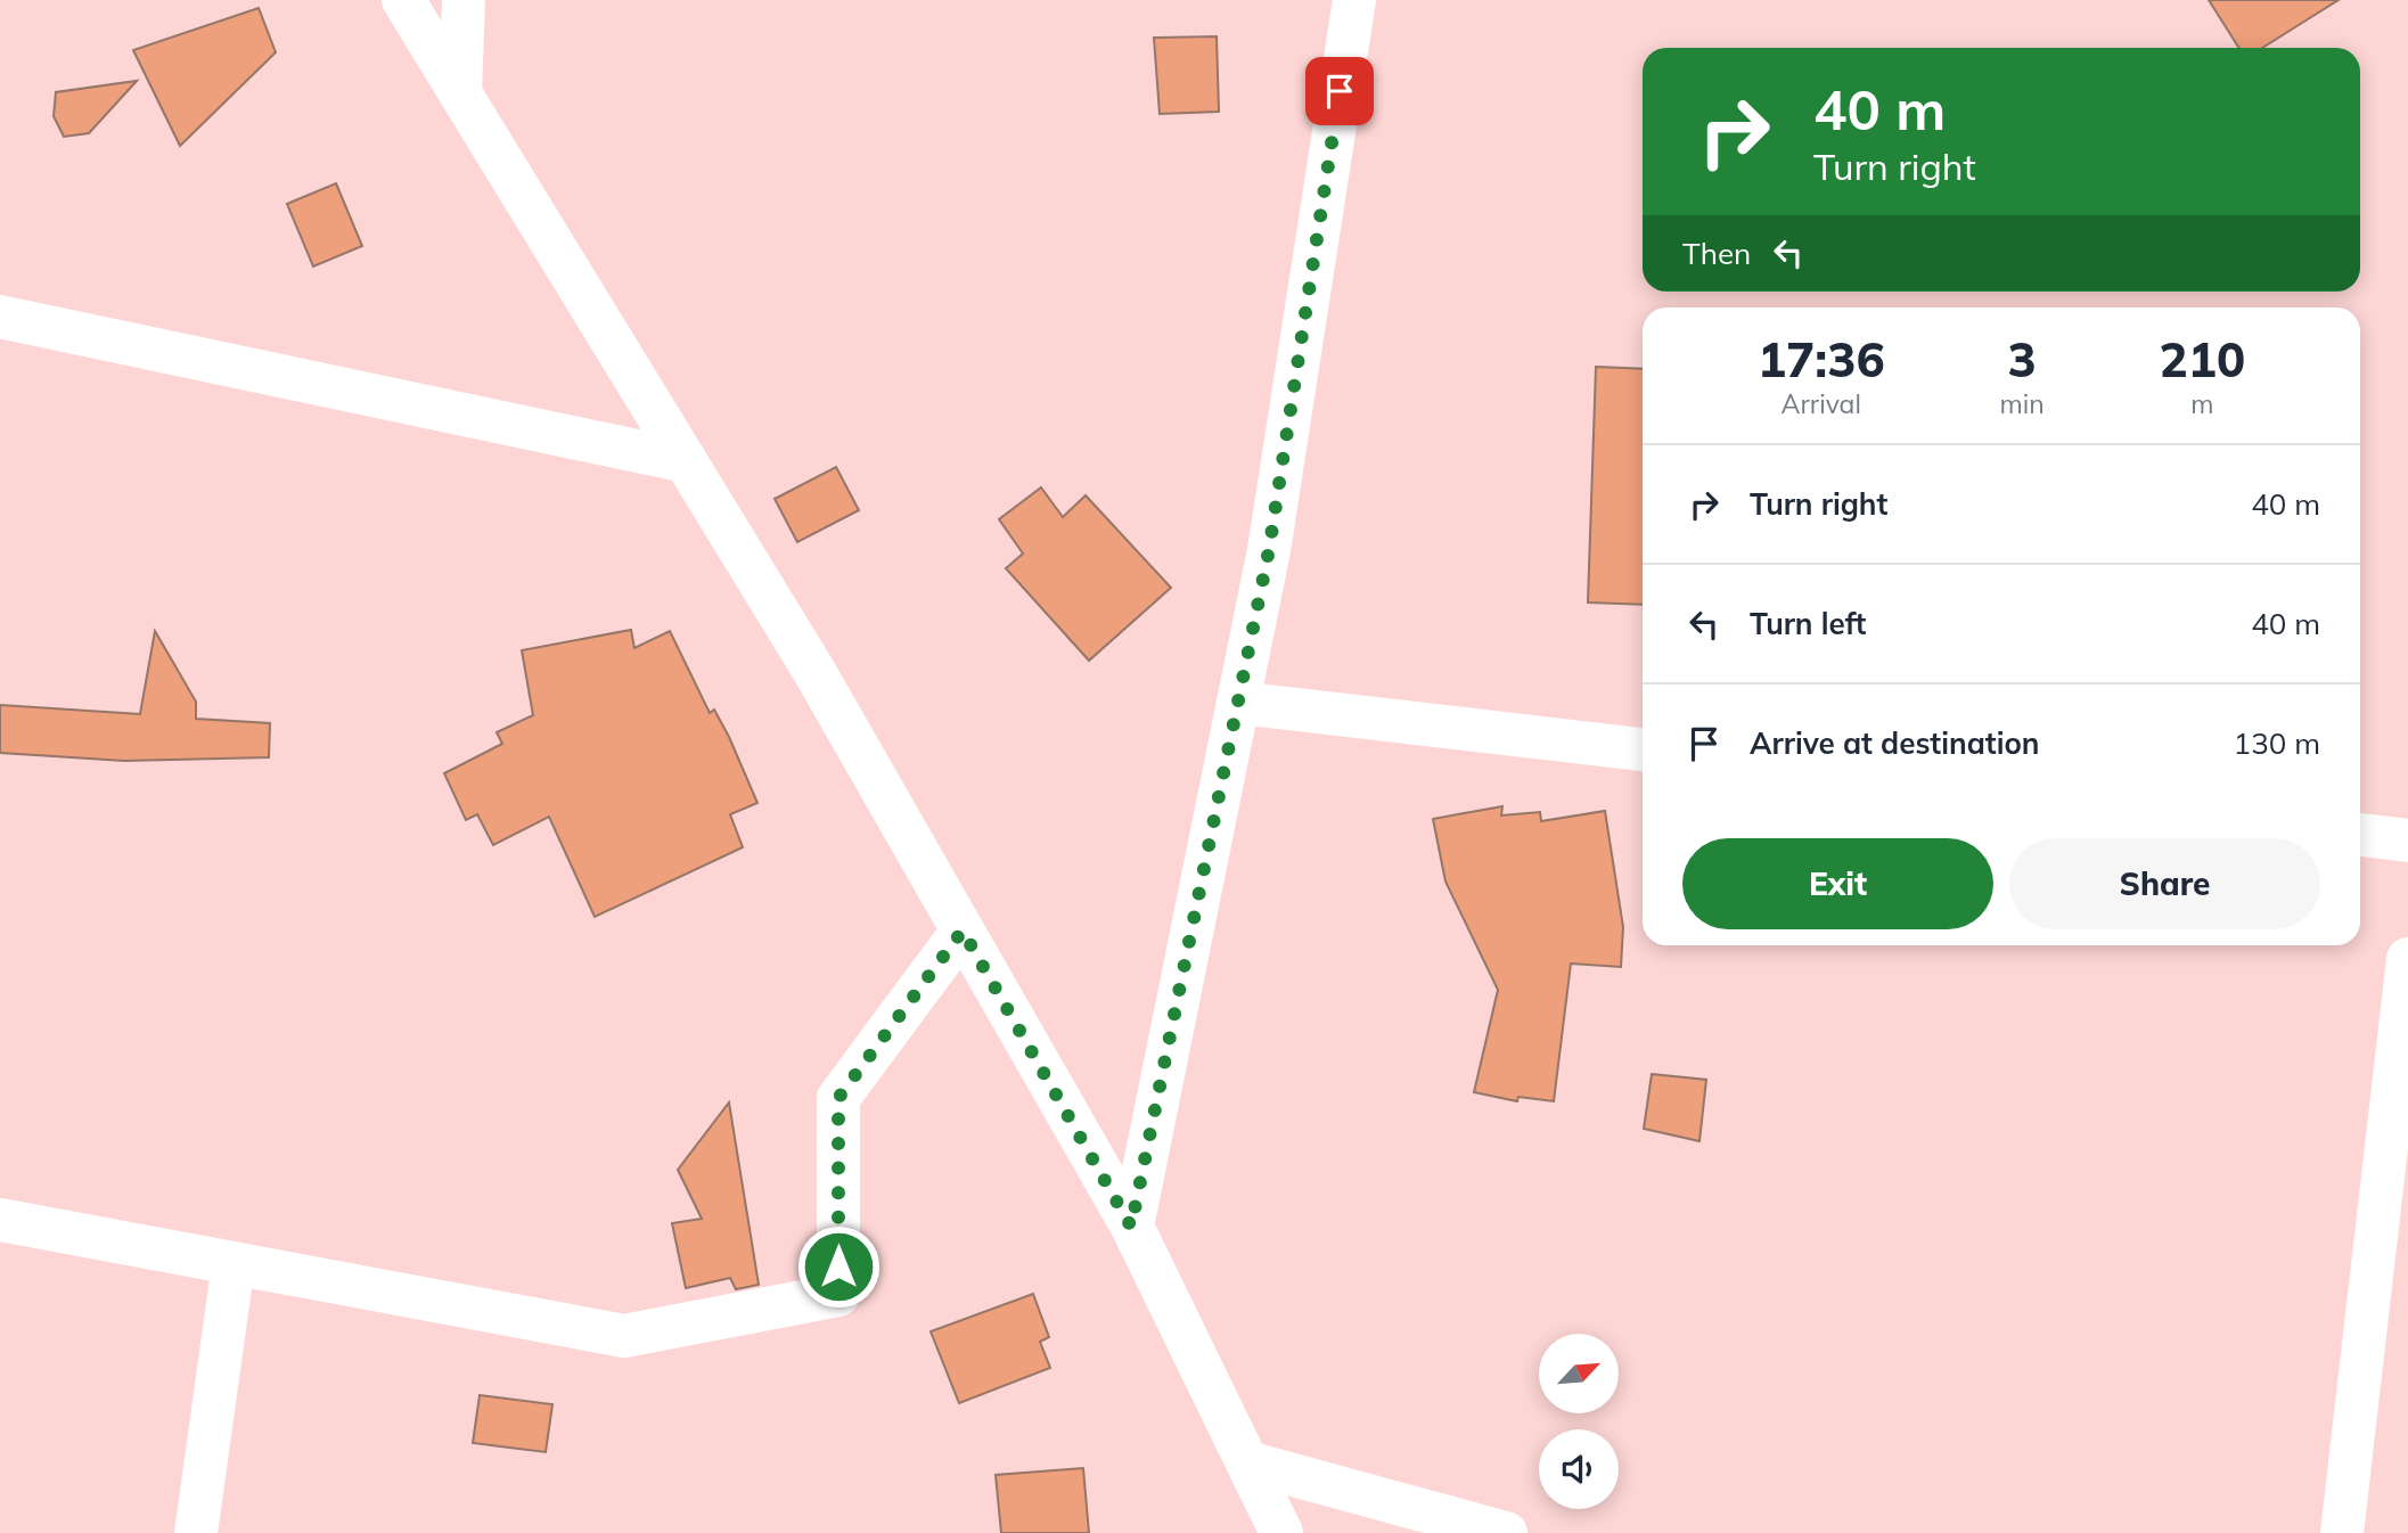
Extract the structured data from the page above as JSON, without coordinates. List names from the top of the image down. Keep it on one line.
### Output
{"north":"top right","page":{"turn":["40 m","Turn right"],"then":"Then","eta":["17:36","Arrival","3","min","210","m"],"list":[{"name":"Turn right","value":"40 m"},{"name":"Turn left","value":"40 m"},{"name":"Arrive at destination","value":"130 m"}],"buttons":["Exit","Share"]}}
